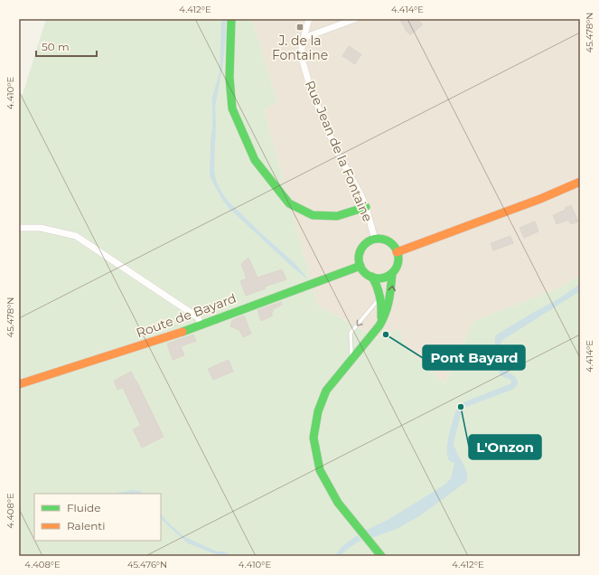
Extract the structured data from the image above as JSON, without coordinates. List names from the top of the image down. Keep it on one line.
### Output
{"streets":{"main road":["Route de Bayard"],"street":["Rue Jean de la Fontaine"]},"crossings":[["Rue Jean de la Fontaine","Route de Bayard"]],"places":{"transit":["J. de la Fontaine"],"other":["Pont Bayard","L'Onzon"]},"legend":["Fluide","Ralenti"],"scale_bar":"50 m","coordinates":["4.412°E","4.414°E","45.478°N","4.410°E","4.408°E","45.476°N"]}
